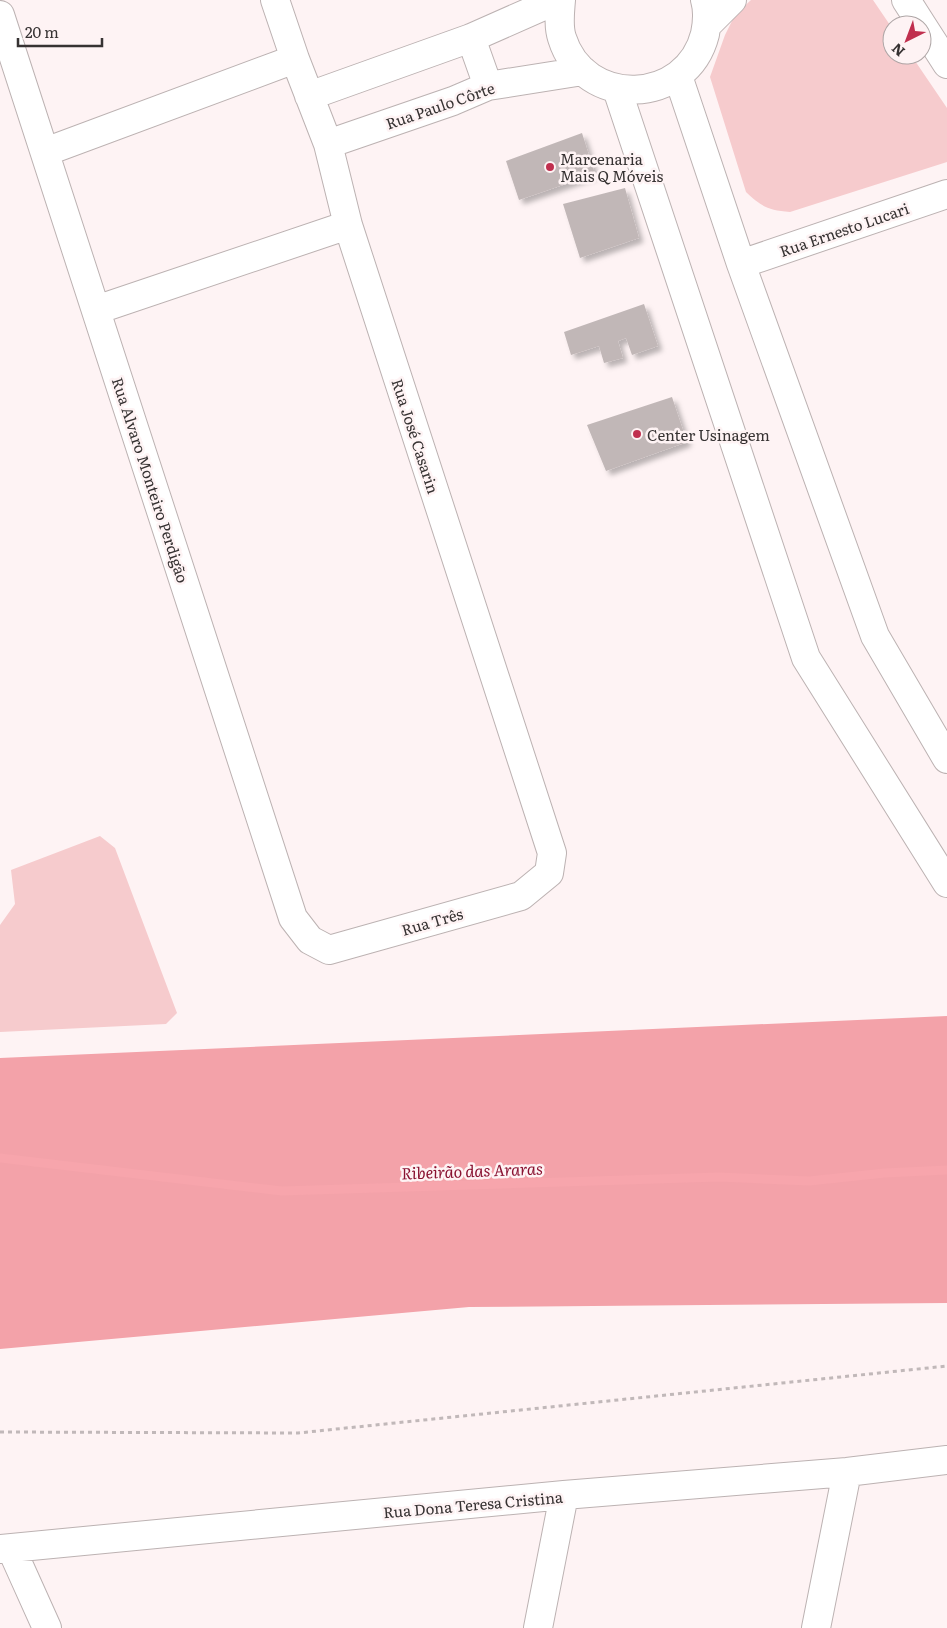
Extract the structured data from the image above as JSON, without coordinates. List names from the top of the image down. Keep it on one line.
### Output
{"streets":{"street":["Rua Paulo Côrte","Rua Ernesto Lucari","Rua José Casarin","Rua Alvaro Monteiro Perdigão","Rua Três","Rua Dona Teresa Cristina"]},"crossings":[["Rua Paulo Côrte","Rua José Casarin"],["Rua José Casarin","Rua Três"],["Rua Alvaro Monteiro Perdigão","Rua Três"]],"water":["Ribeirão das Araras"],"places":["Marcenaria Mais Q Móveis","Center Usinagem"],"scale_bar":"20 m","north":"bottom left"}
